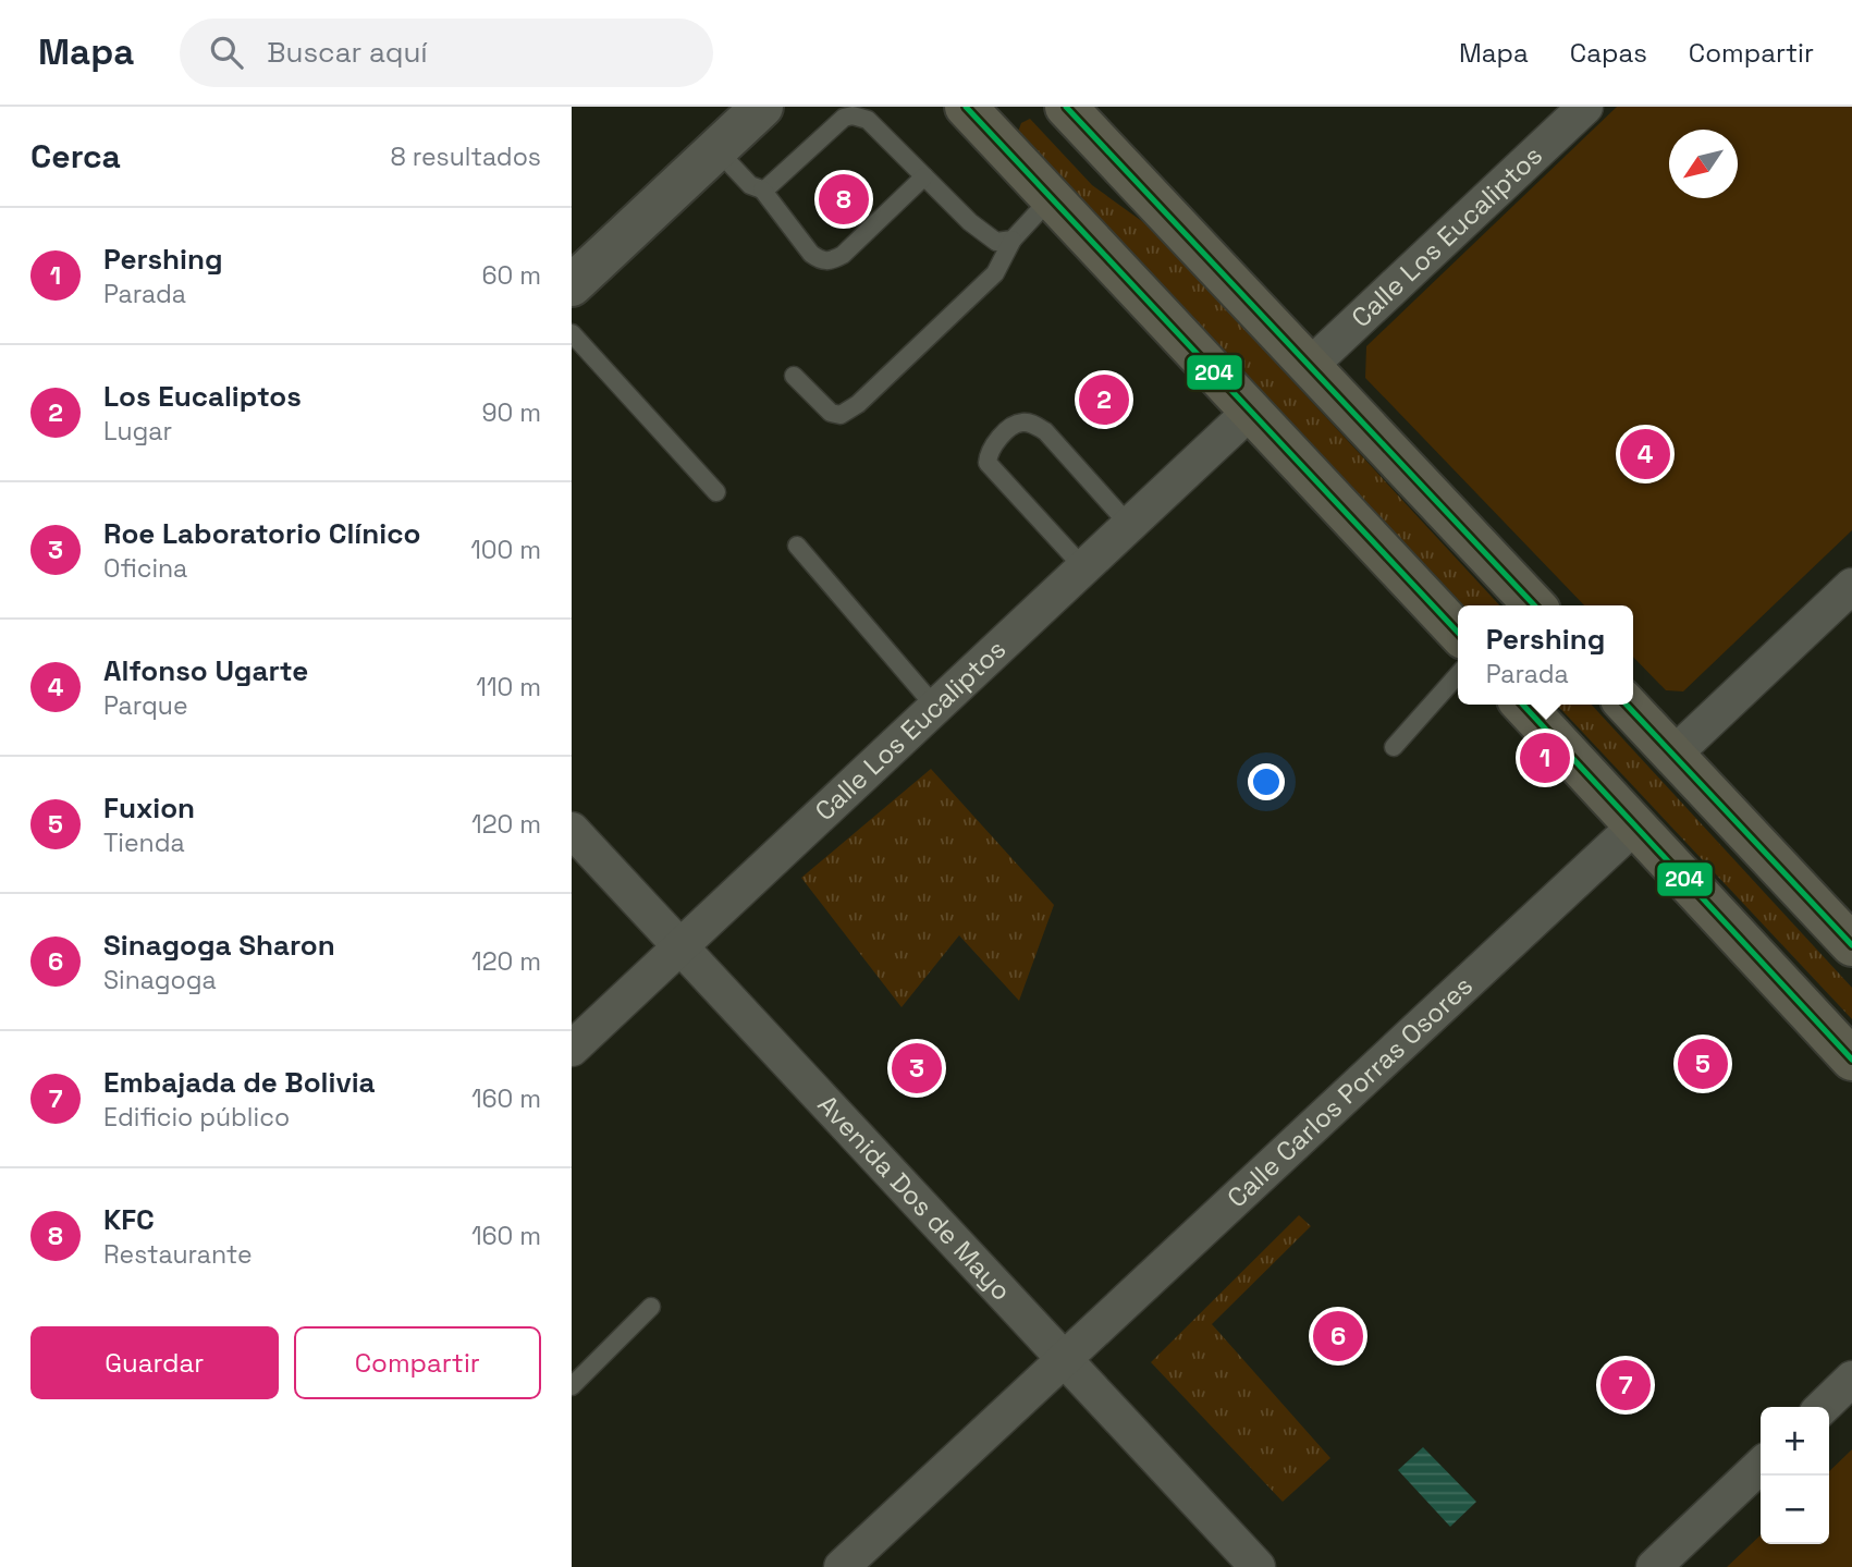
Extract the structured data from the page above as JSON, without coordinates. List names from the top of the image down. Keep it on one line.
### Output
{"streets":{"street":["Calle Los Eucaliptos","Calle Carlos Porras Osores","Avenida Dos de Mayo"]},"crossings":[["Calle Los Eucaliptos","Avenida Dos de Mayo"],["Calle Carlos Porras Osores","Avenida Dos de Mayo"]],"lines":["transit line 204"],"north":"bottom left","page":{"header":"Mapa","search":"Buscar aquí","nav":["Mapa","Capas","Compartir"],"heading":["Cerca","8 resultados"],"pins":["8","2","4","1","5","3","6","7"],"list":[{"mark":"1","name":"Pershing","note":"Parada","value":"60 m"},{"mark":"2","name":"Los Eucaliptos","note":"Lugar","value":"90 m"},{"mark":"3","name":"Roe Laboratorio Clínico","note":"Oficina","value":"100 m"},{"mark":"4","name":"Alfonso Ugarte","note":"Parque","value":"110 m"},{"mark":"5","name":"Fuxion","note":"Tienda","value":"120 m"},{"mark":"6","name":"Sinagoga Sharon","note":"Sinagoga","value":"120 m"},{"mark":"7","name":"Embajada de Bolivia","note":"Edificio público","value":"160 m"},{"mark":"8","name":"KFC","note":"Restaurante","value":"160 m"}],"popup":["Pershing","Parada"],"buttons":["Guardar","Compartir"],"map_buttons":["+","−"]}}
